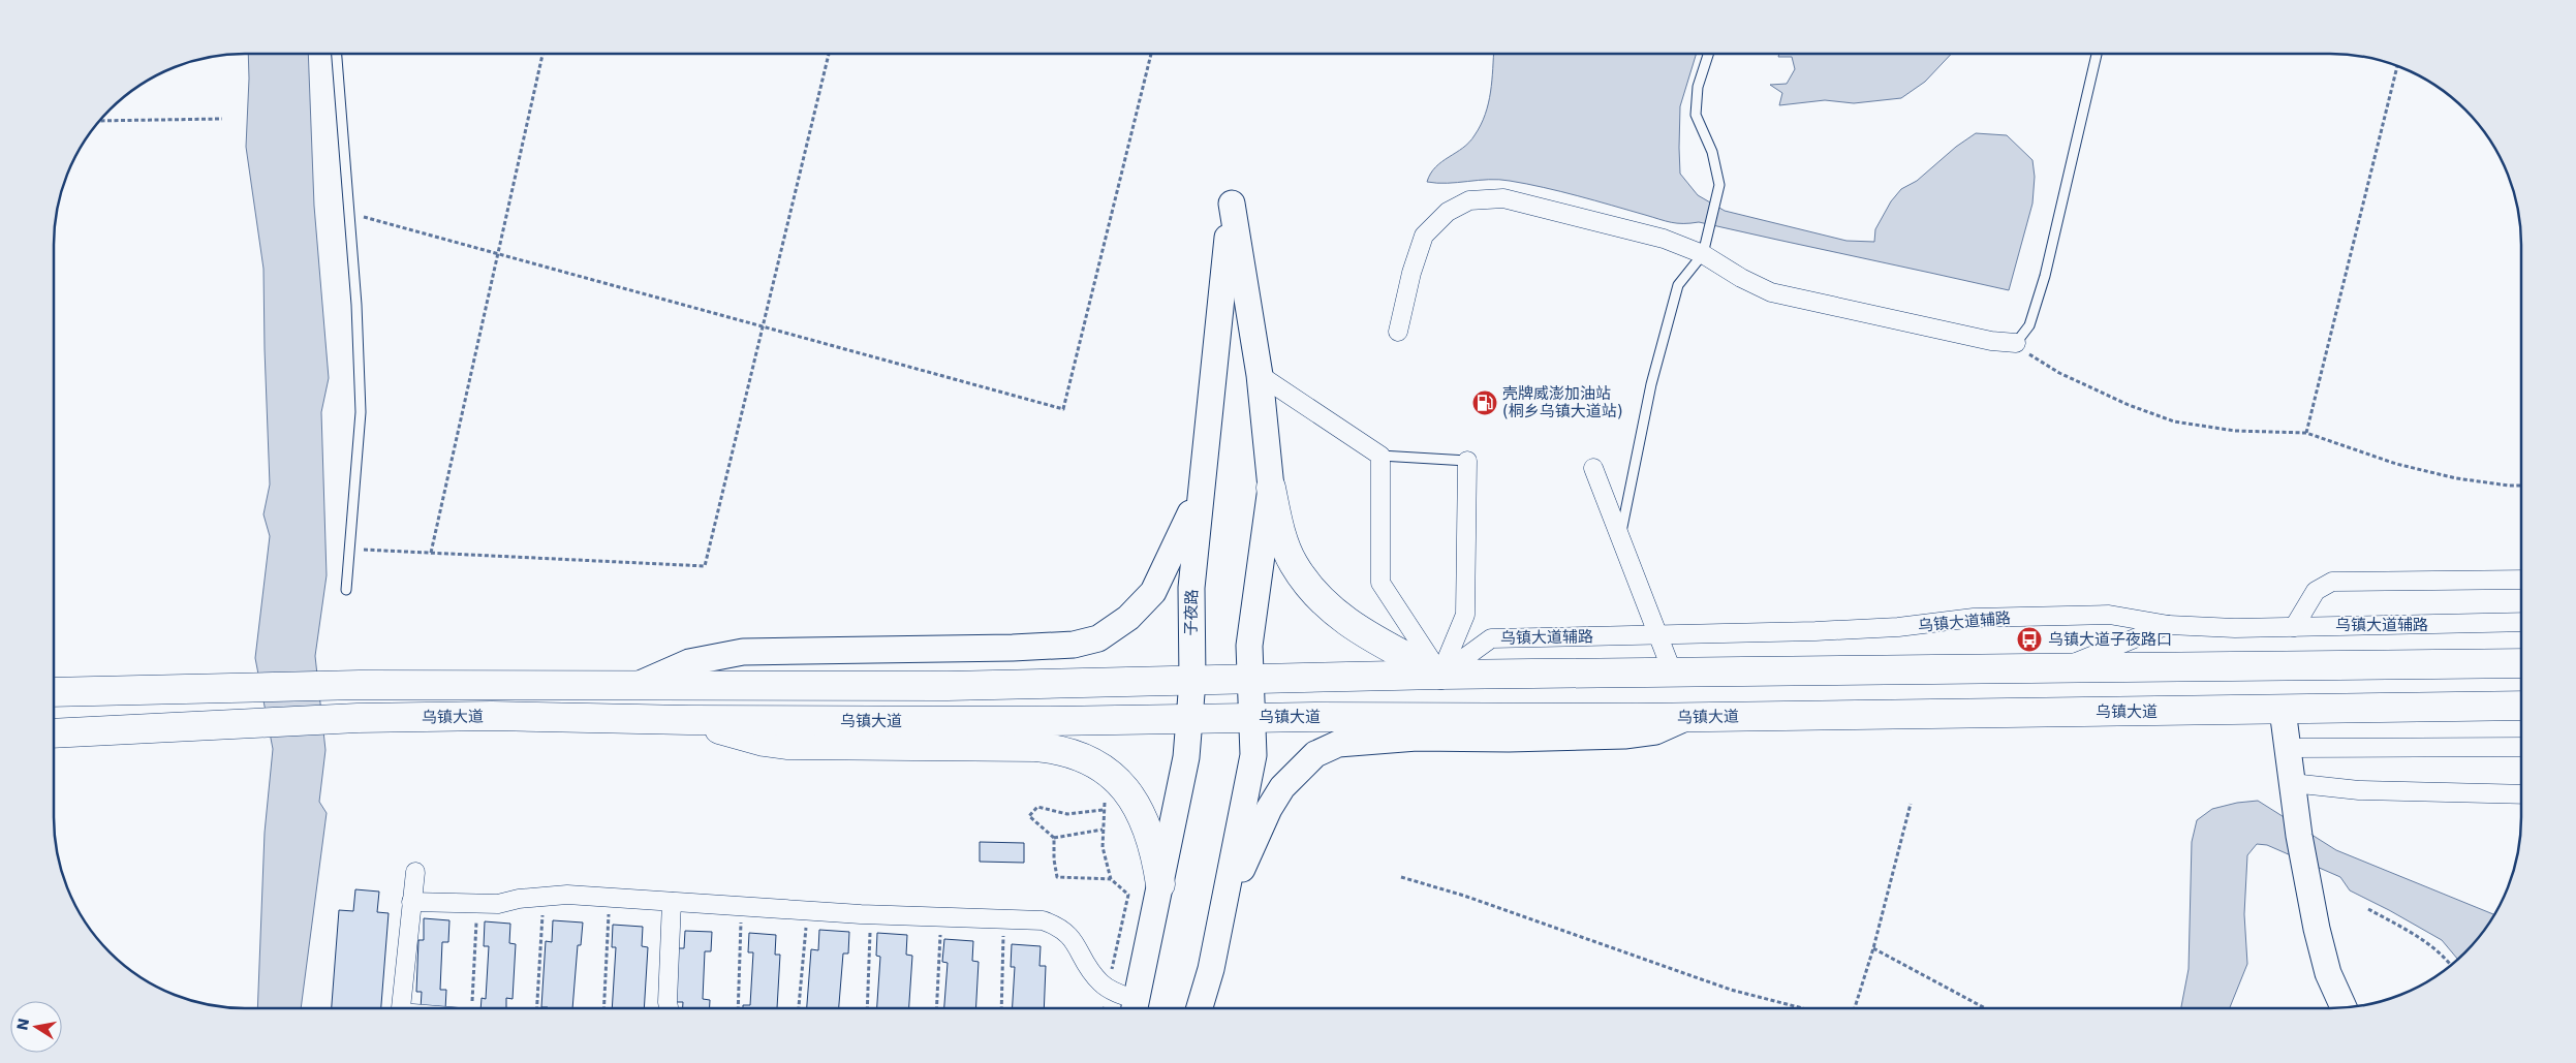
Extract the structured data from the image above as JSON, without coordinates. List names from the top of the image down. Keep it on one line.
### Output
{"streets":{"main road":["子夜路","乌镇大道"],"street":["乌镇大道辅路"]},"crossings":[["子夜路","乌镇大道"],["乌镇大道辅路","乌镇大道"]],"places":{"fuel station":["壳牌威澎加油站 (桐乡乌镇大道站)"],"bus stop":["乌镇大道子夜路口"]},"north":"left"}
